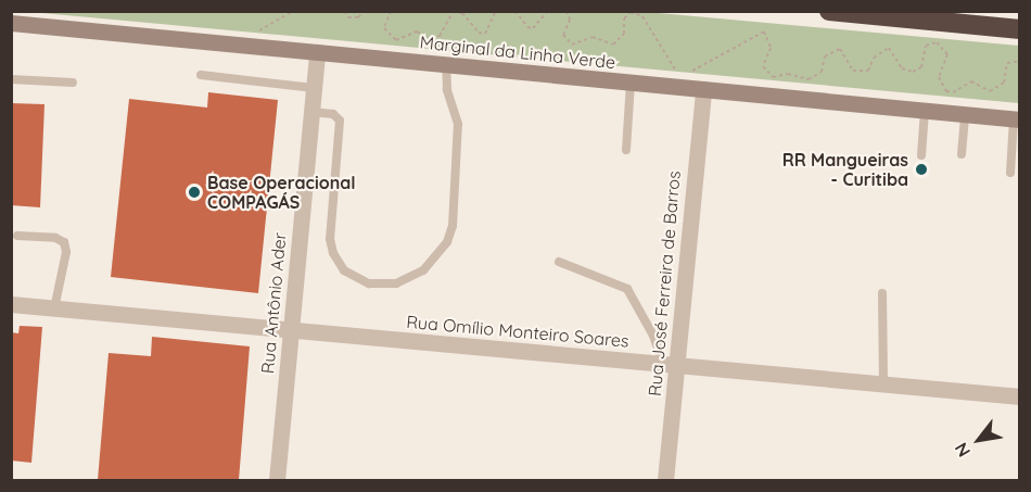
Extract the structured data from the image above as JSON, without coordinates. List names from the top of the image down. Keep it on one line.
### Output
{"streets":{"main road":["Marginal da Linha Verde"],"street":["Rua José Ferreira de Barros","Rua Antônio Ader","Rua Omílio Monteiro Soares"]},"crossings":[["Marginal da Linha Verde","Rua José Ferreira de Barros"],["Marginal da Linha Verde","Rua Antônio Ader"],["Rua José Ferreira de Barros","Rua Omílio Monteiro Soares"],["Rua Antônio Ader","Rua Omílio Monteiro Soares"]],"places":["RR Mangueiras - Curitiba","Base Operacional COMPAGÁS"],"north":"bottom left"}
